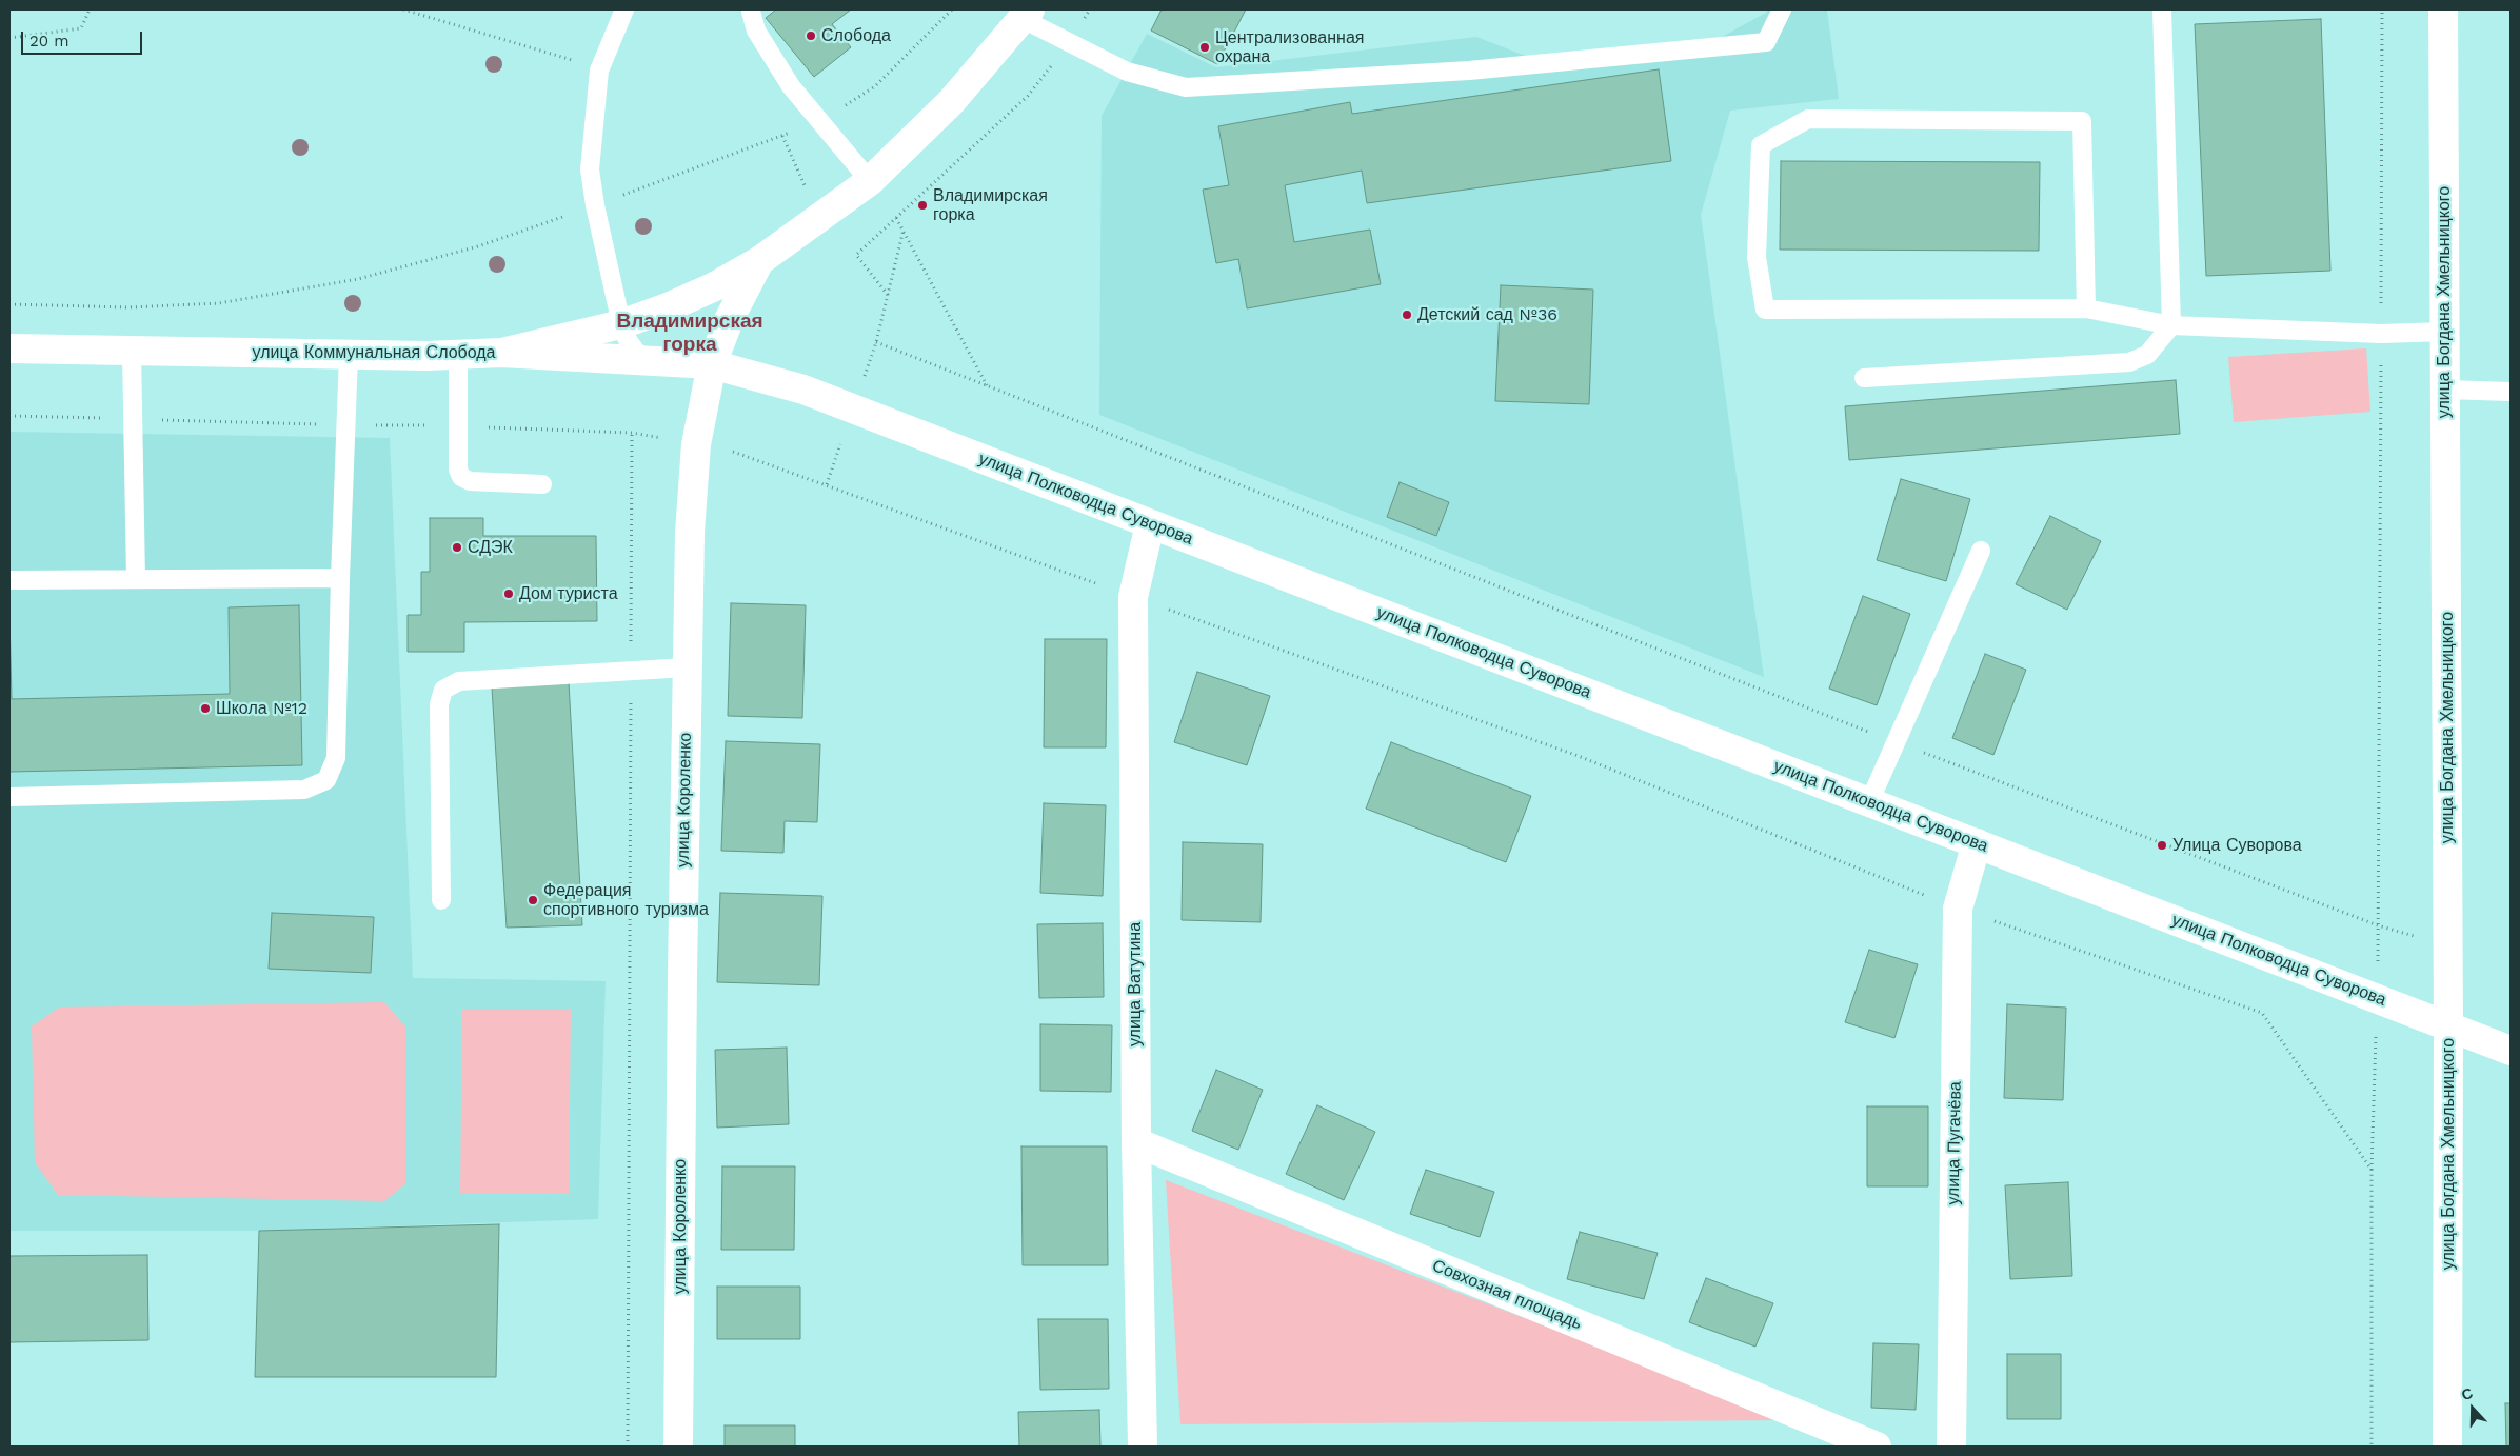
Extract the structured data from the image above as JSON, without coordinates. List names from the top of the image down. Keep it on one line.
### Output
{"streets":{"street":["улица Богдана Хмельницкого","улица Коммунальная Слобода","улица Полководца Суворова","улица Короленко","улица Ватутина","улица Пугачёва","Совхозная площадь"]},"crossings":[["улица Богдана Хмельницкого","улица Полководца Суворова"],["улица Коммунальная Слобода","улица Полководца Суворова"],["улица Коммунальная Слобода","улица Короленко"],["улица Полководца Суворова","улица Короленко"],["улица Полководца Суворова","улица Ватутина"],["улица Полководца Суворова","улица Пугачёва"],["улица Ватутина","Совхозная площадь"]],"districts":["Владимирская горка"],"places":["Слобода","Централизованная охрана","Владимирская горка","Детский сад №36","СДЭК","Дом туриста","Школа №12","Улица Суворова","Федерация спортивного туризма"],"scale_bar":"20 m","north":"top"}
